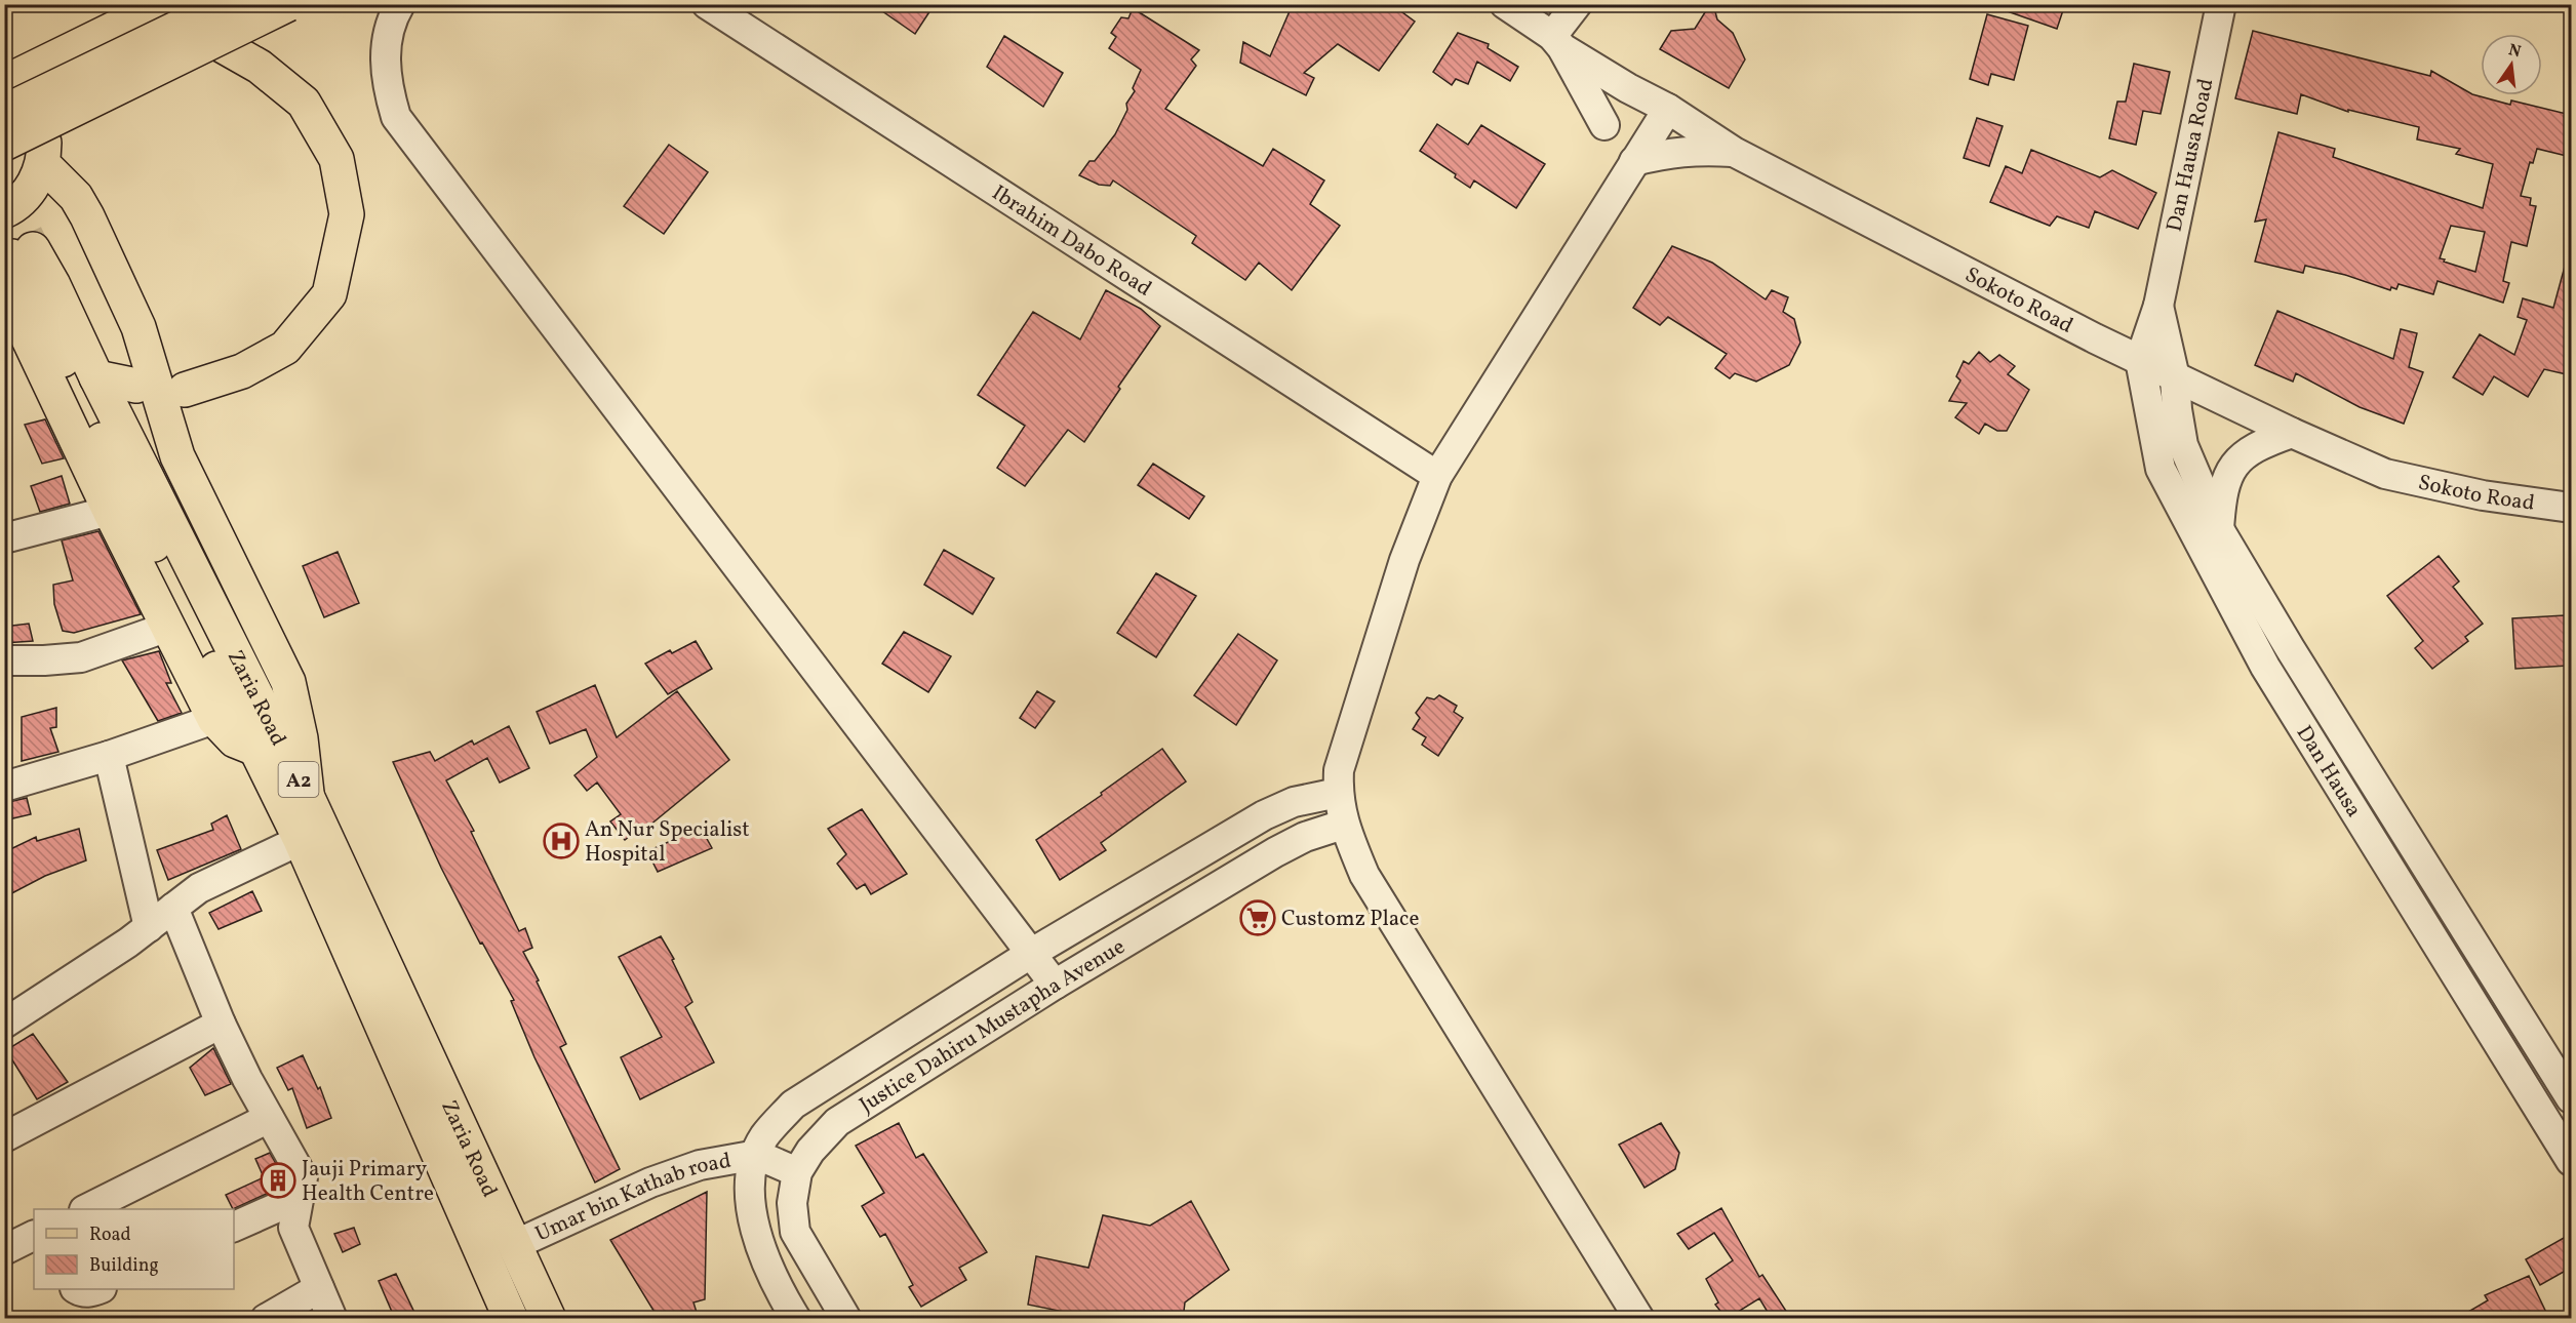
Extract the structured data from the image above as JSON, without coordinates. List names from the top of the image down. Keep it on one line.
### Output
{"streets":{"main road":["Zaria Road","A2"],"street":["Dan Hausa Road","Ibrahim Dabo Road","Sokoto Road","Dan Hausa","Justice Dahiru Mustapha Avenue","Umar bin Kathab road"]},"crossings":[["Dan Hausa Road","Sokoto Road"],["Dan Hausa Road","Dan Hausa"],["Sokoto Road","Dan Hausa"],["Zaria Road","Umar bin Kathab road"]],"places":{"hospital":["An Nur Specialist Hospital"],"supermarket":["Customz Place"],"building":["Jauji Primary Health Centre"]},"legend":["Road","Building"],"north":"top"}
